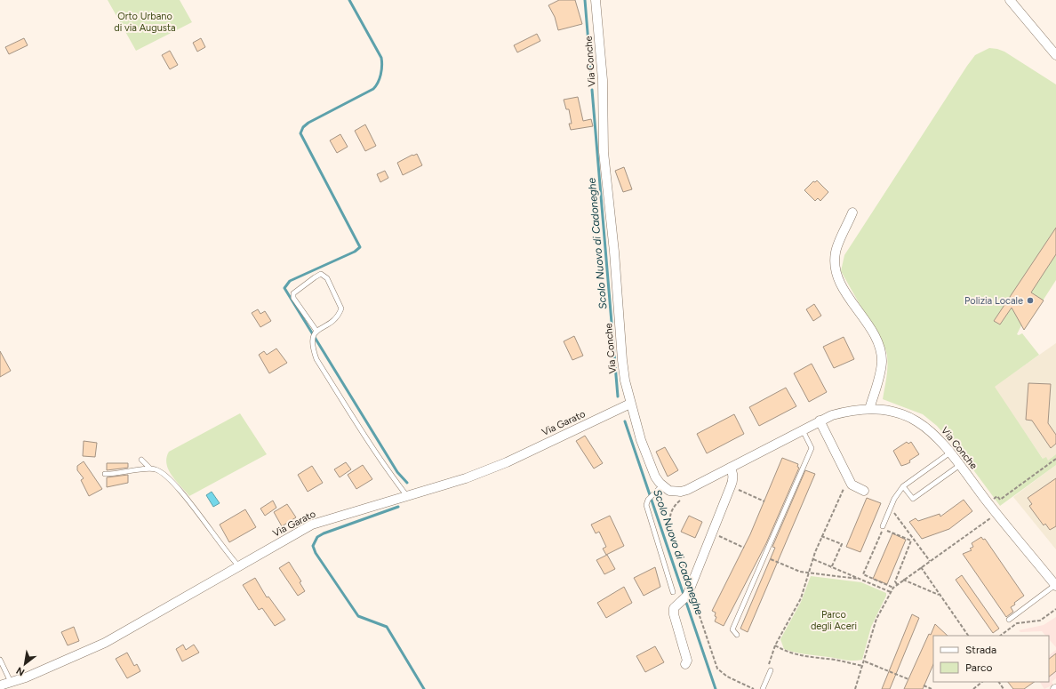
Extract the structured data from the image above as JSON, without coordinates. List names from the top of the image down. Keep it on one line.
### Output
{"streets":{"street":["Via Conche","Via Garato"]},"crossings":[["Via Conche","Via Garato"]],"water":["Scolo Nuovo di Cadoneghe"],"parks":["Orto Urbano di via Augusta","Parco degli Aceri"],"places":["Polizia Locale"],"legend":["Strada","Parco"],"north":"bottom left"}
